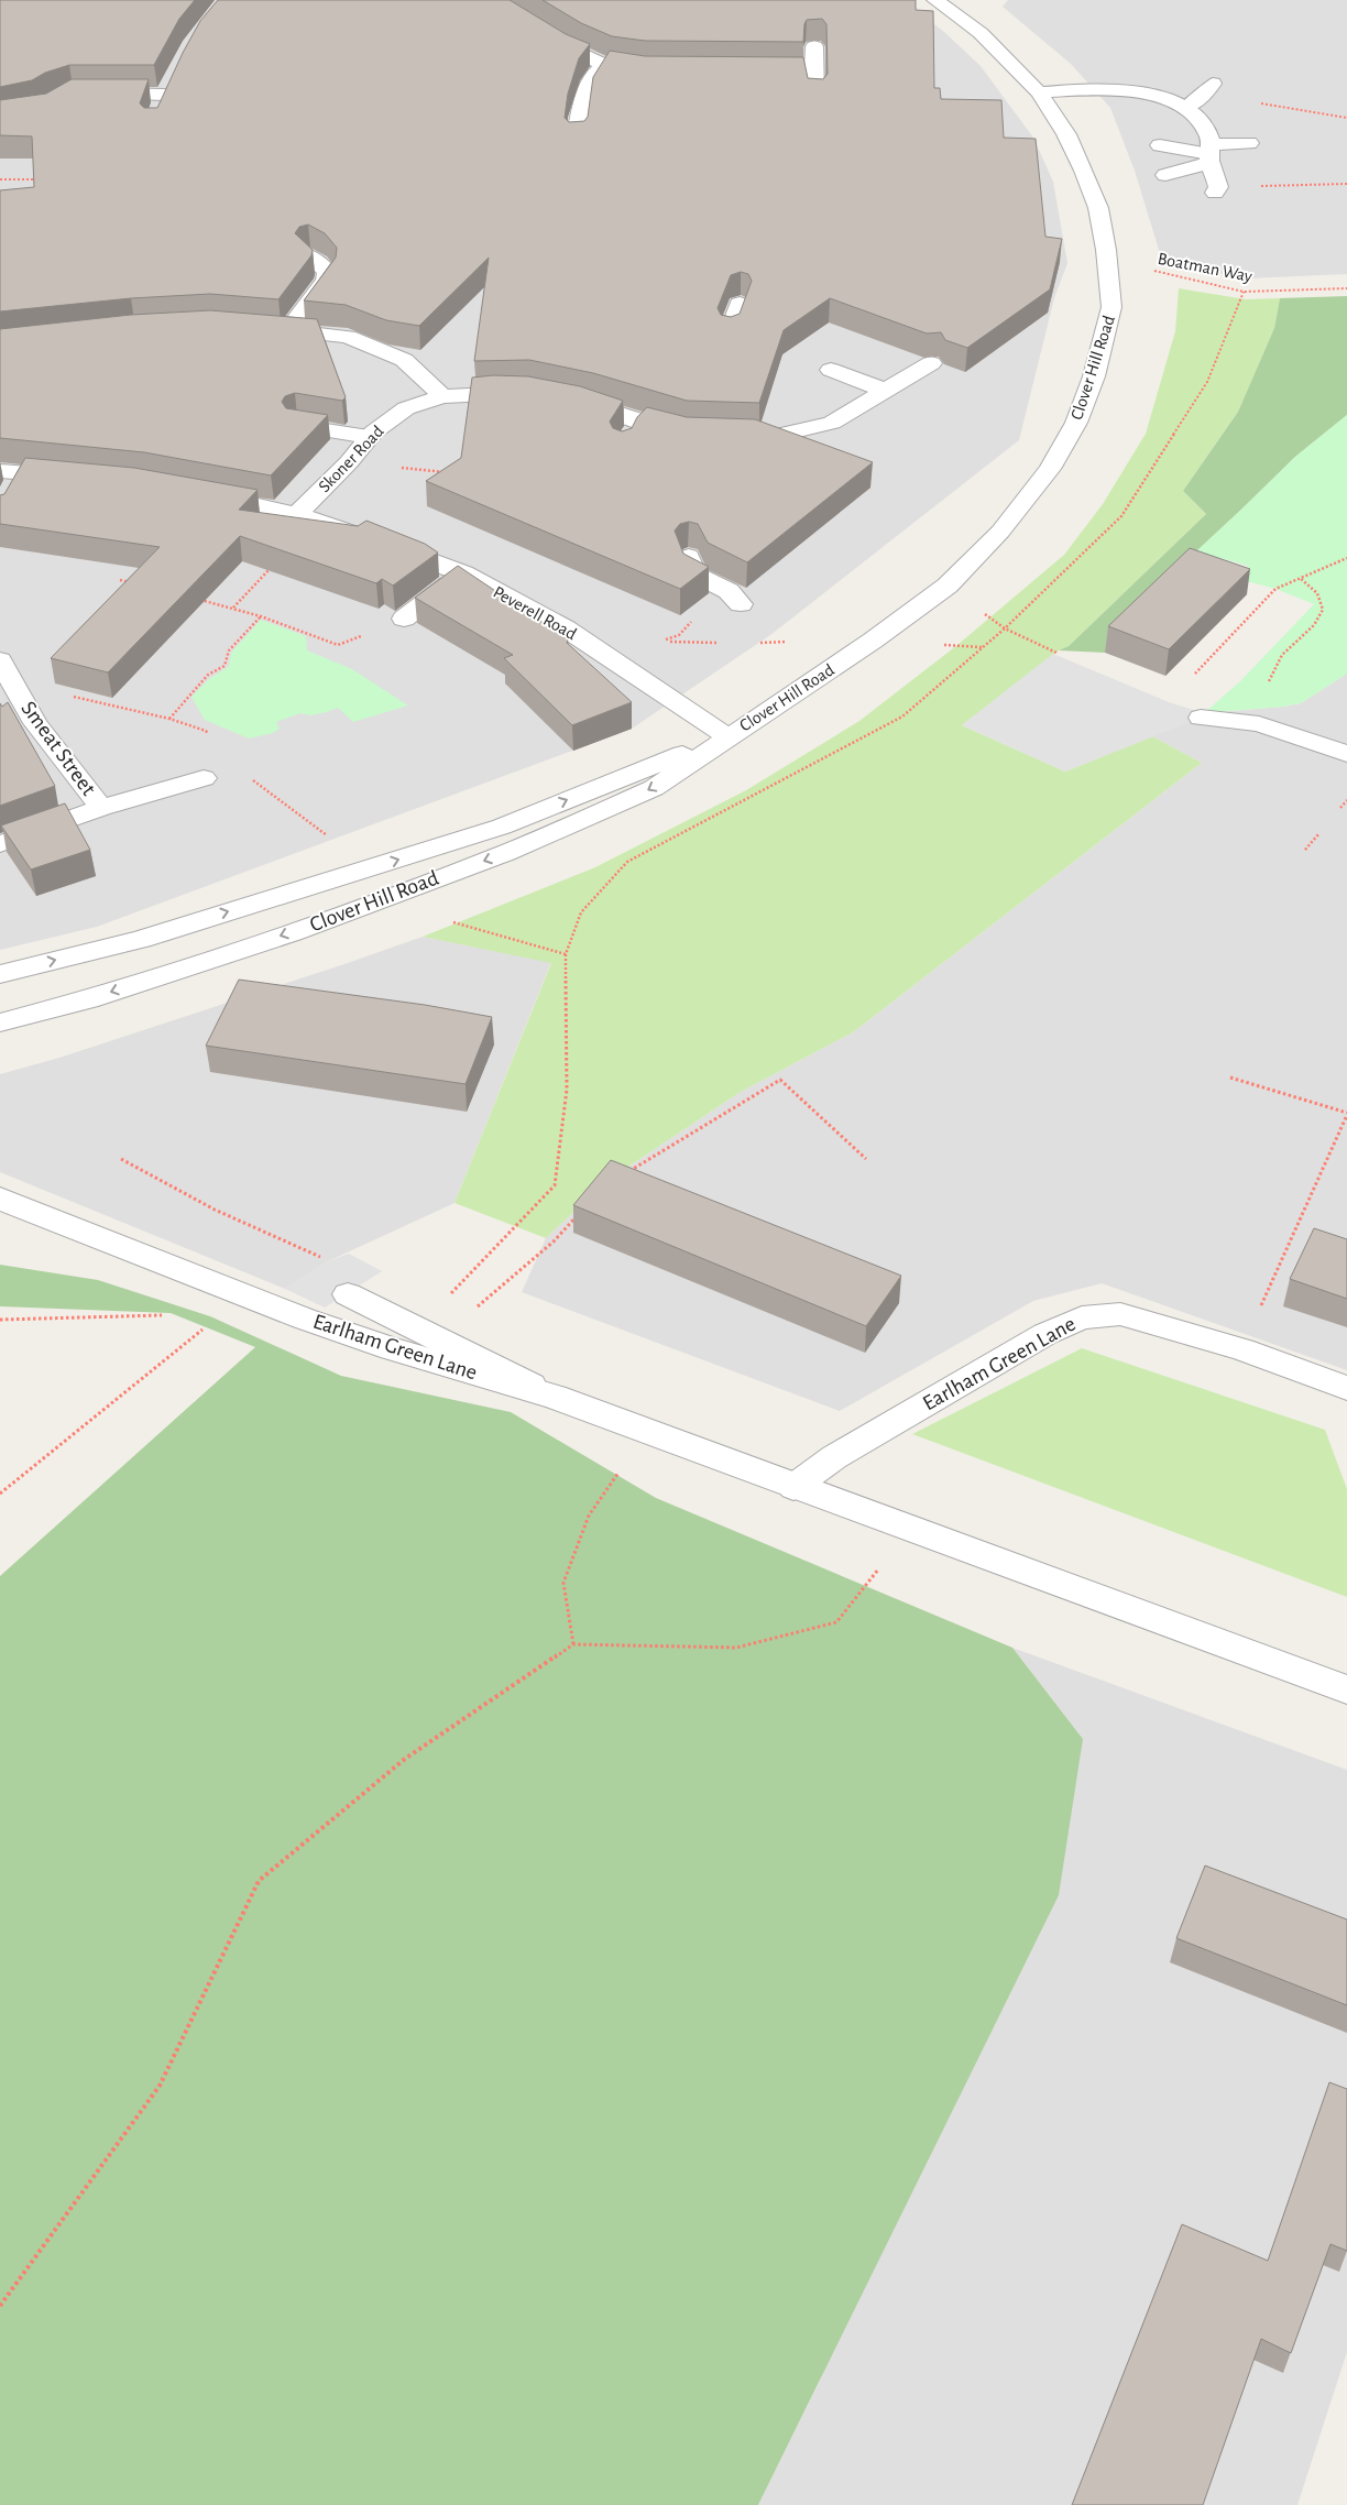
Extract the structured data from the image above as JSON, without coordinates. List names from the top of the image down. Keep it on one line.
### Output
{"streets":{"street":["Clover Hill Road","Skoner Road","Peverell Road","Smeat Street","Earlham Green Lane"],"path":["Boatman Way"]},"crossings":[["Clover Hill Road","Peverell Road"],["Skoner Road","Peverell Road"]]}
